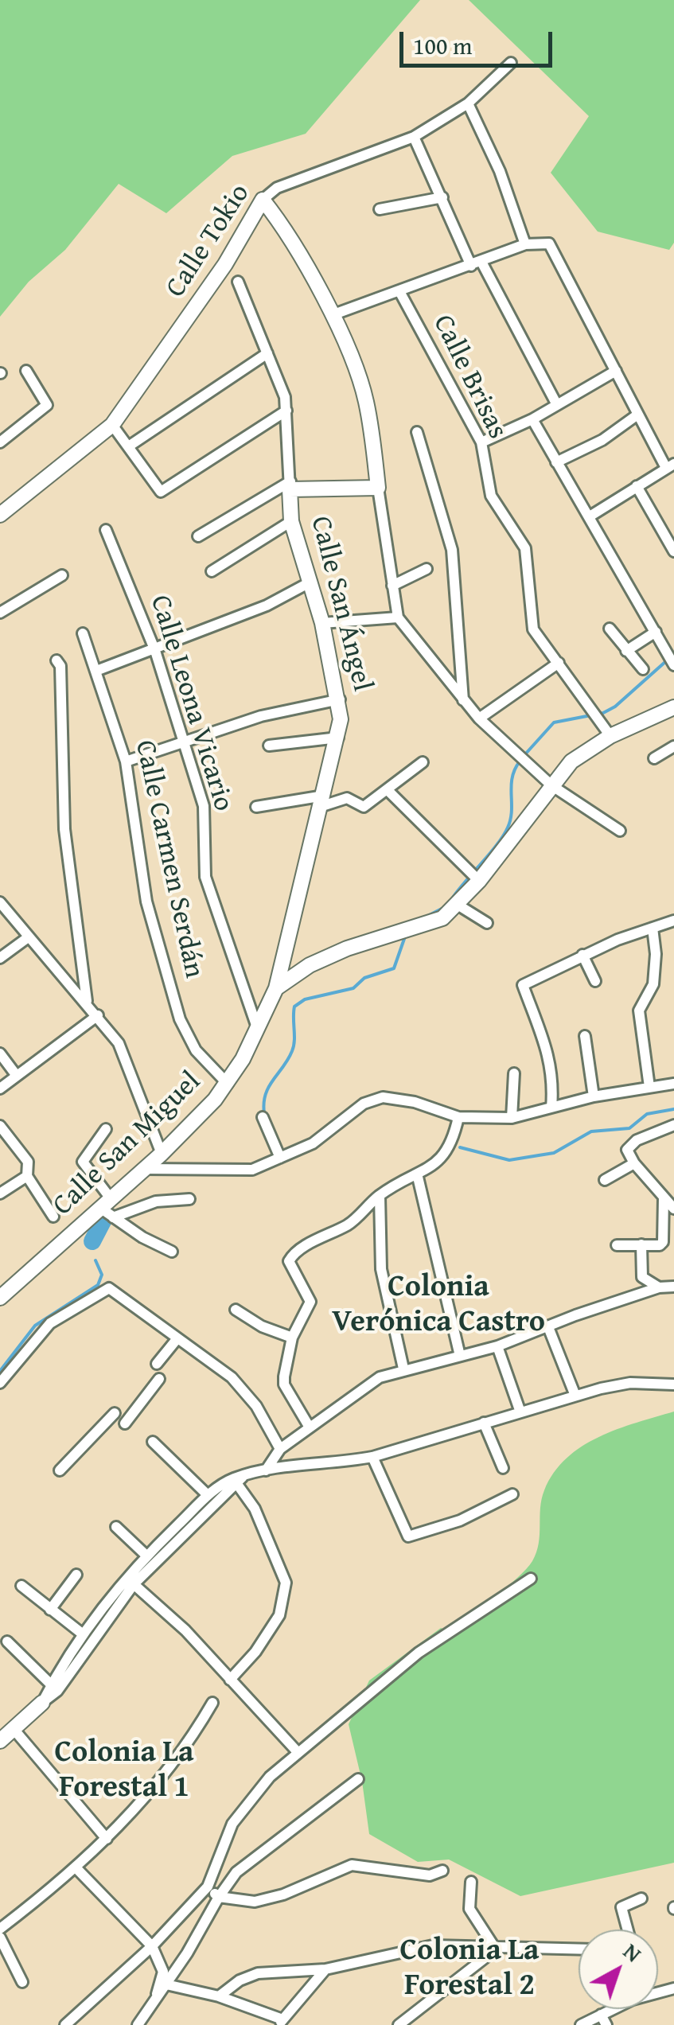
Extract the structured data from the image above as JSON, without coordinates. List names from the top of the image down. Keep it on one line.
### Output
{"streets":{"street":["Calle Tokio","Calle Brisas","Calle San Ángel","Calle Leona Vicario","Calle Carmen Serdán","Calle San Miguel"]},"crossings":[["Calle San Ángel","Calle San Miguel"],["Calle Leona Vicario","Calle San Miguel"],["Calle Carmen Serdán","Calle San Miguel"]],"districts":["Colonia Verónica Castro","Colonia La Forestal 1","Colonia La Forestal 2"],"scale_bar":"100 m","north":"top right"}
